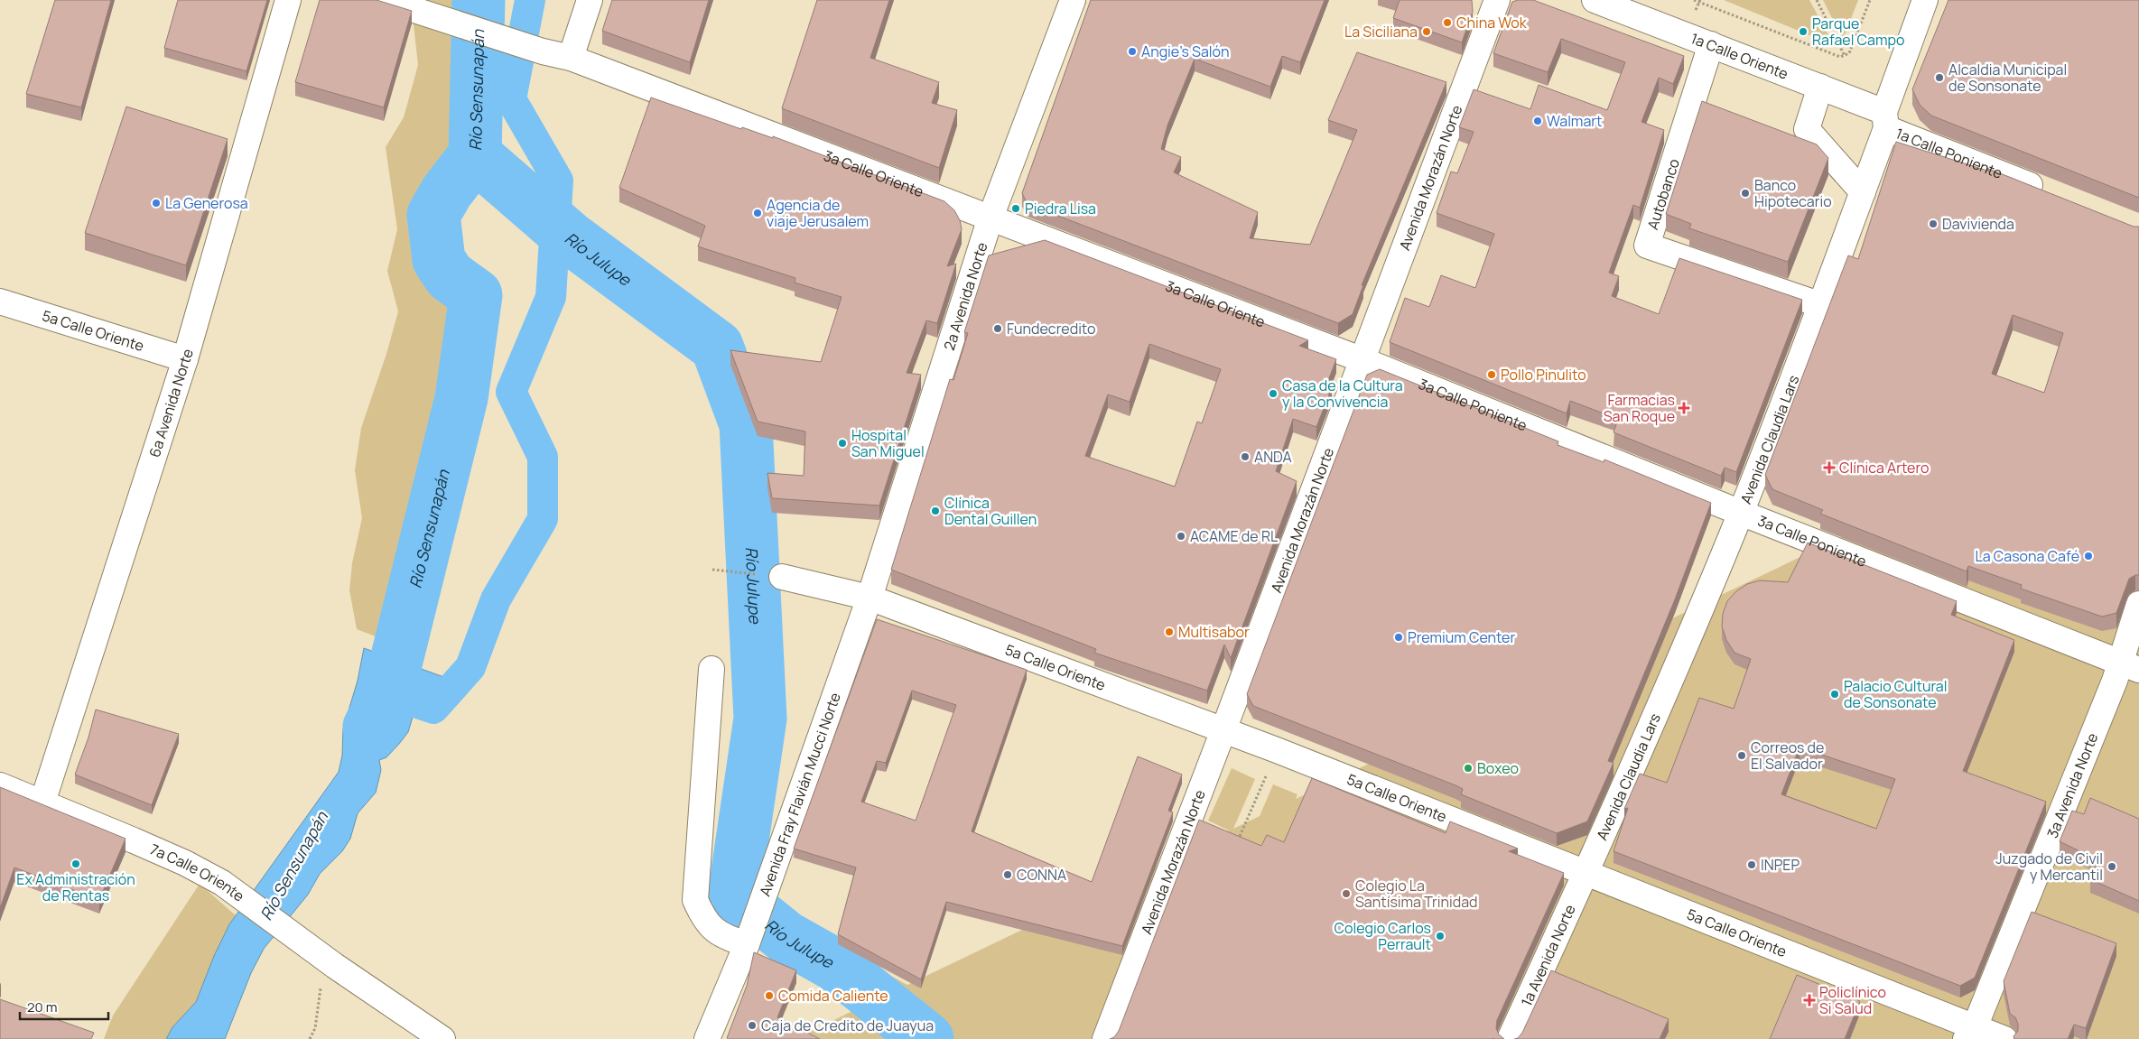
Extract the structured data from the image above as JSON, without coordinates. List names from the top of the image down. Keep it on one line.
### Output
{"streets":{"street":["1a Calle Oriente","1a Calle Poniente","3a Calle Oriente","Avenida Morazán Norte","Autobanco","2a Avenida Norte","5a Calle Oriente","6a Avenida Norte","3a Calle Poniente","Avenida Claudia Lars","3a Avenida Norte","Avenida Fray Flavián Mucci Norte","7a Calle Oriente","1a Avenida Norte"]},"crossings":[["1a Calle Oriente","1a Calle Poniente"],["1a Calle Oriente","Autobanco"],["1a Calle Oriente","Avenida Claudia Lars"],["1a Calle Poniente","Avenida Claudia Lars"],["3a Calle Oriente","Avenida Morazán Norte"],["3a Calle Oriente","2a Avenida Norte"],["3a Calle Oriente","3a Calle Poniente"],["Avenida Morazán Norte","5a Calle Oriente"],["Avenida Morazán Norte","3a Calle Poniente"],["Autobanco","Avenida Claudia Lars"],["2a Avenida Norte","5a Calle Oriente"],["2a Avenida Norte","Avenida Fray Flavián Mucci Norte"],["5a Calle Oriente","6a Avenida Norte"],["5a Calle Oriente","Avenida Claudia Lars"],["5a Calle Oriente","3a Avenida Norte"],["5a Calle Oriente","Avenida Fray Flavián Mucci Norte"],["5a Calle Oriente","1a Avenida Norte"],["6a Avenida Norte","7a Calle Oriente"],["3a Calle Poniente","Avenida Claudia Lars"],["3a Calle Poniente","3a Avenida Norte"],["Avenida Claudia Lars","1a Avenida Norte"]],"water":["Río Sensunapán","Río Julupe"],"places":{"other":["China Wok","La Siciliana","Parque Rafael Campo","Angie's Salón","Alcaldia Municipal de Sonsonate","Walmart","Banco Hipotecario","La Generosa","Piedra Lisa","Agencia de viaje Jerusalem","Davivienda","Fundecredito","Pollo Pinulito","Casa de la Cultura y la Convivencia","Hospital San Miguel","ANDA","Clínica Dental Guillen","ACAME de RL","La Casona Café","Multisabor","Premium Center","Palacio Cultural de Sonsonate","Correos de El Salvador","Boxeo","Ex Administración de Rentas","INPEP","Juzgado de Civil y Mercantil","CONNA","Colegio La Santísima Trinidad","Colegio Carlos Perrault","Comida Caliente","Caja de Credito de Juayua"],"health":["Farmacias San Roque","Clínica Artero","Policlínico Si Salud"]},"scale_bar":"20 m"}
